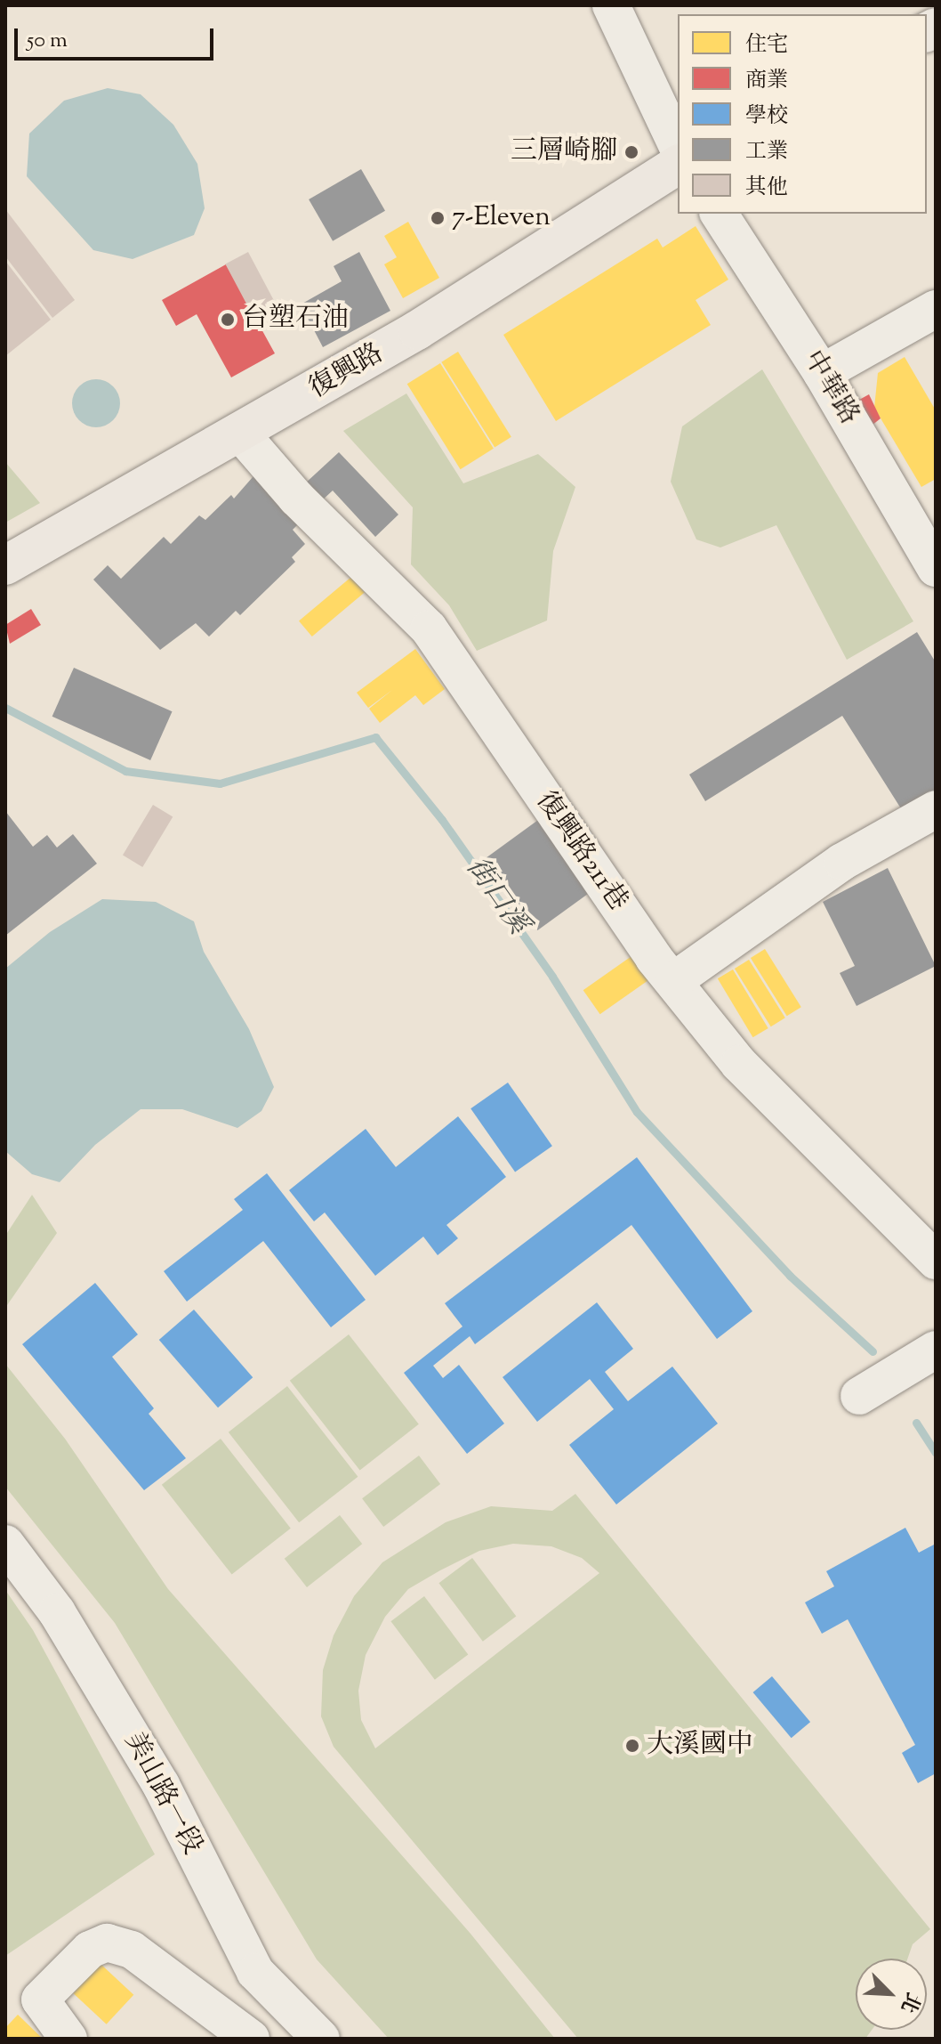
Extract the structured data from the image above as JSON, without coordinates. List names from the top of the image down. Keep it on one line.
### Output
{"streets":{"main road":["復興路"],"street":["中華路","復興路211巷","美山路一段"]},"crossings":[["復興路","復興路211巷"]],"water":["街口溪"],"places":["三層崎腳","7-Eleven","台塑石油","大溪國中"],"legend":["住宅","商業","學校","工業","其他"],"scale_bar":"50 m","north":"bottom right"}
